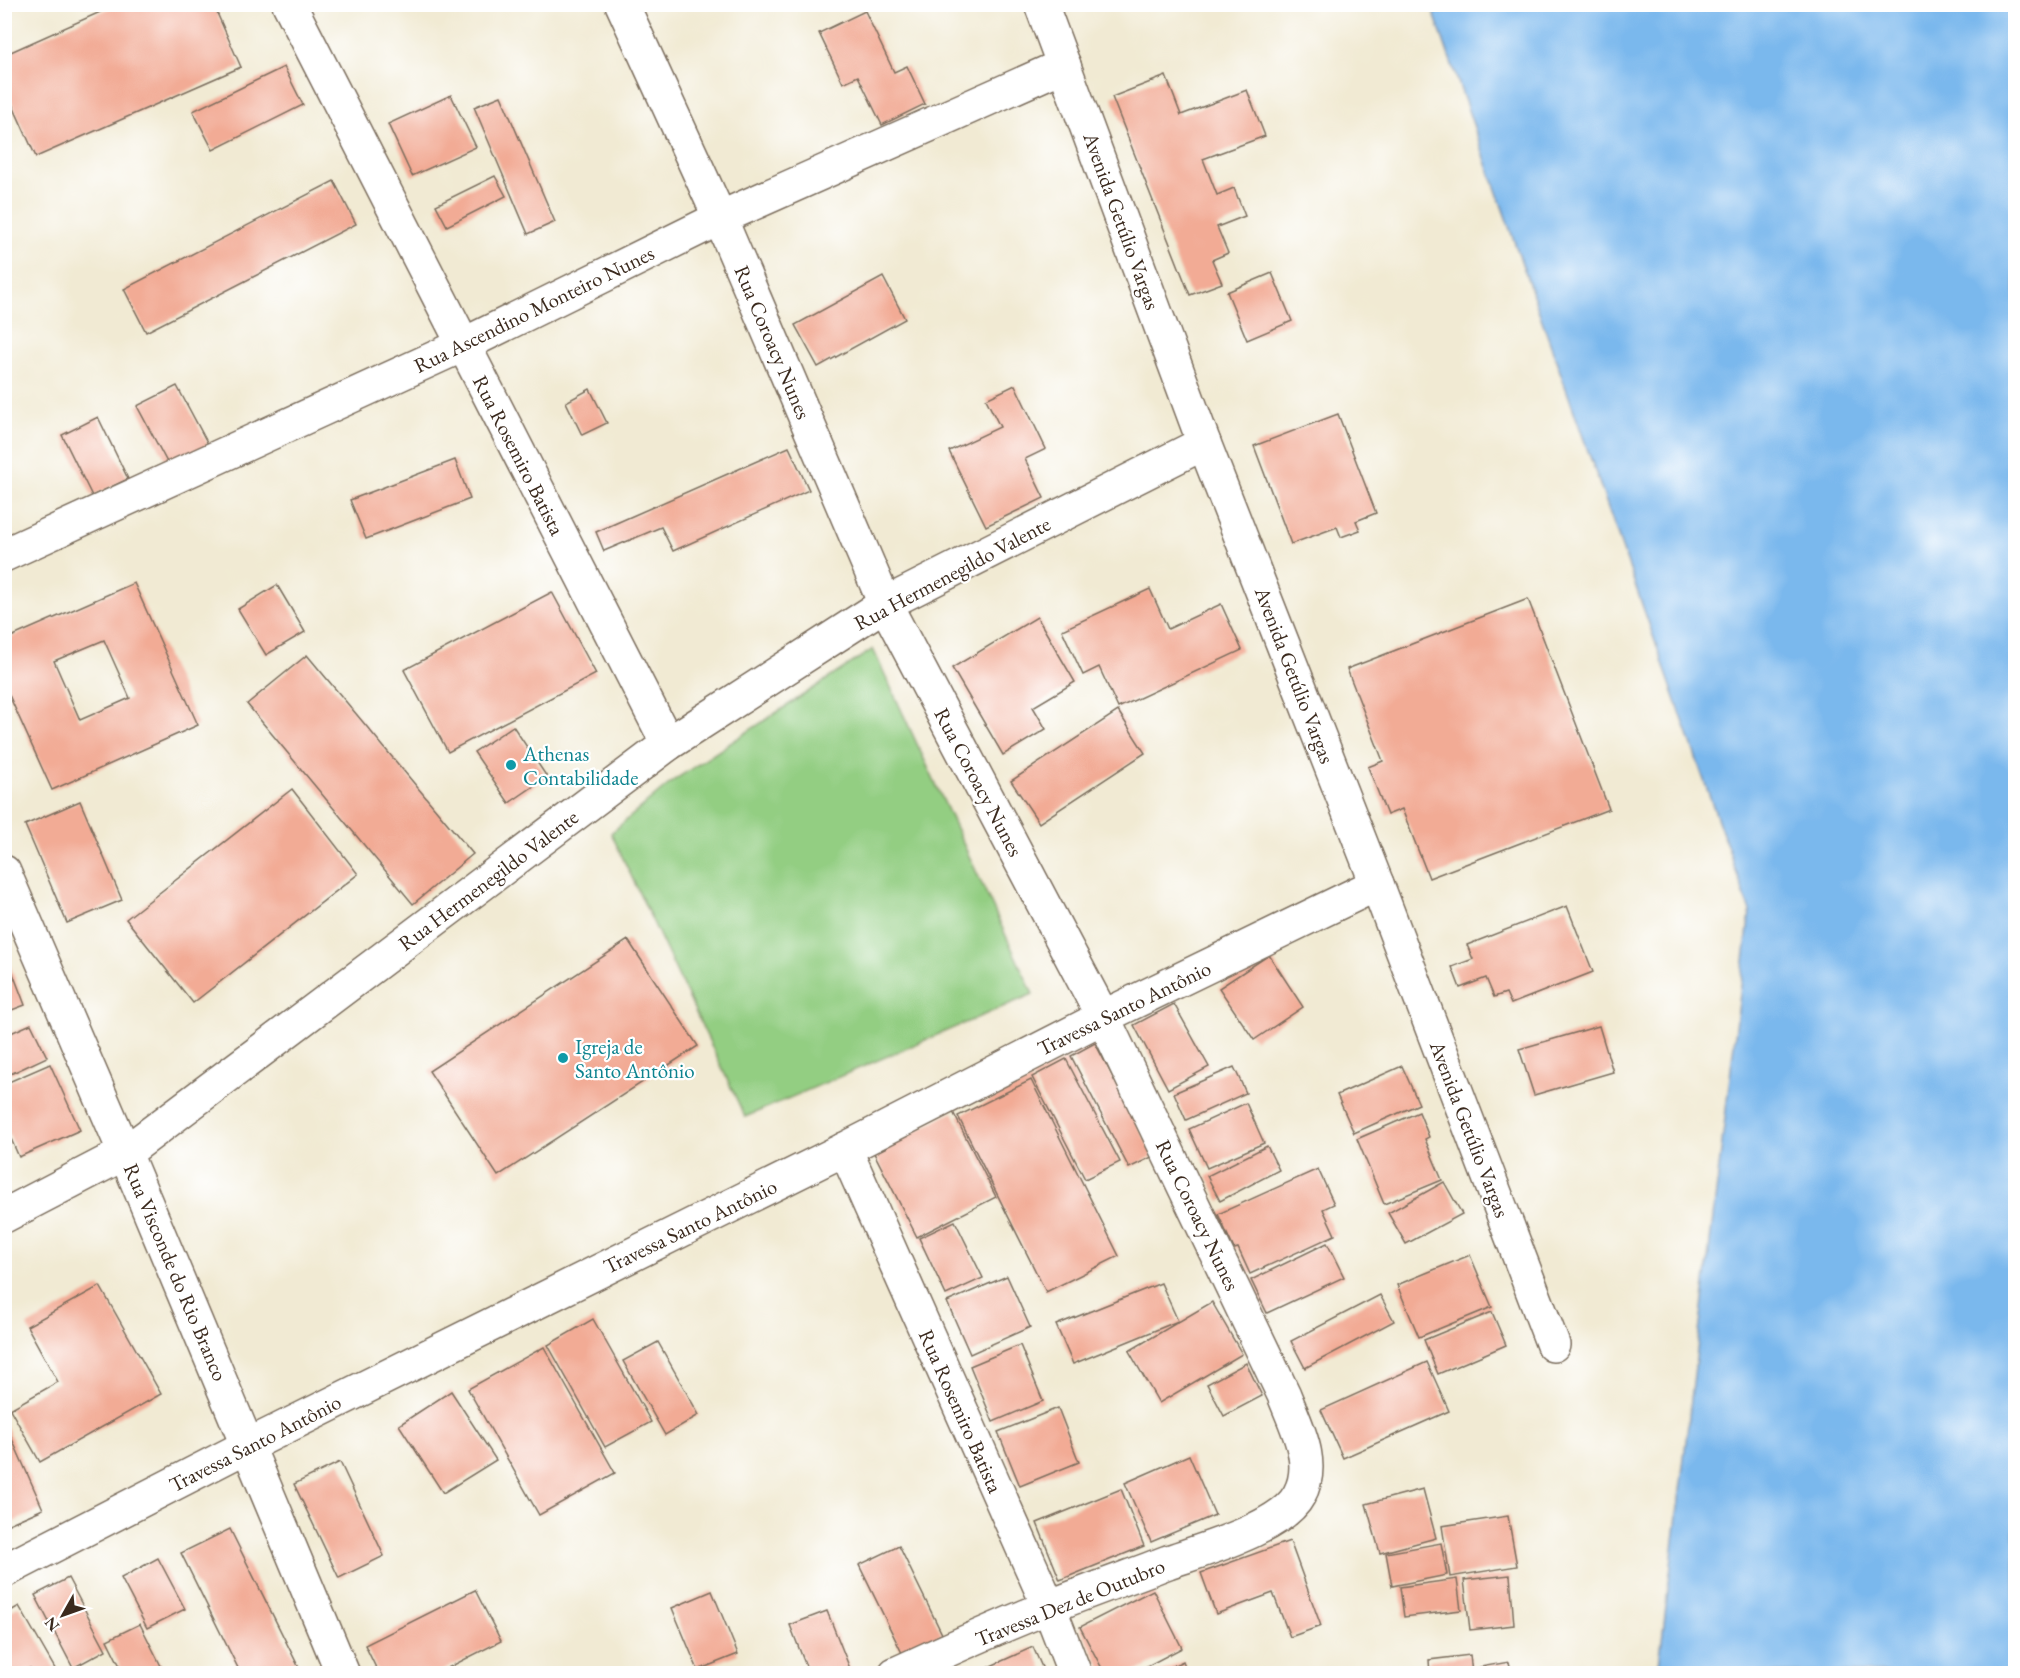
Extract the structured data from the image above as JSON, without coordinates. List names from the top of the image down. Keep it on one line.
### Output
{"streets":{"street":["Avenida Getúlio Vargas","Rua Ascendino Monteiro Nunes","Rua Coroacy Nunes","Rua Rosemiro Batista","Rua Hermenegildo Valente","Travessa Santo Antônio","Rua Visconde do Rio Branco","Travessa Dez de Outubro"]},"crossings":[["Avenida Getúlio Vargas","Rua Ascendino Monteiro Nunes"],["Avenida Getúlio Vargas","Rua Hermenegildo Valente"],["Avenida Getúlio Vargas","Travessa Santo Antônio"],["Rua Ascendino Monteiro Nunes","Rua Coroacy Nunes"],["Rua Ascendino Monteiro Nunes","Rua Rosemiro Batista"],["Rua Coroacy Nunes","Rua Hermenegildo Valente"],["Rua Coroacy Nunes","Travessa Santo Antônio"],["Rua Coroacy Nunes","Travessa Dez de Outubro"],["Rua Rosemiro Batista","Rua Hermenegildo Valente"],["Rua Rosemiro Batista","Travessa Santo Antônio"],["Rua Rosemiro Batista","Travessa Dez de Outubro"],["Rua Hermenegildo Valente","Rua Visconde do Rio Branco"],["Travessa Santo Antônio","Rua Visconde do Rio Branco"]],"places":["Athenas Contabilidade","Igreja de Santo Antônio"],"north":"bottom left"}
